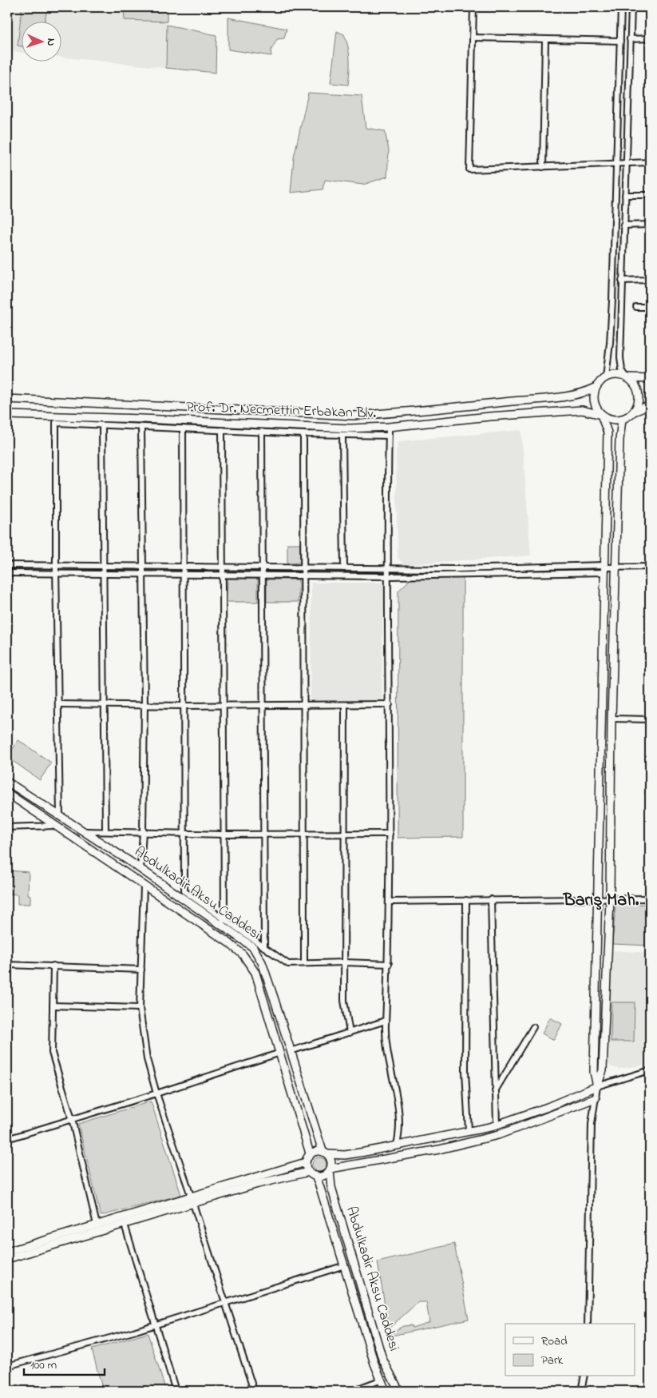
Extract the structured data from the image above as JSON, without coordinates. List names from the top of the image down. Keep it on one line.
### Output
{"streets":{"main road":["Prof. Dr. Necmettin Erbakan Blv.","Abdulkadir Aksu Caddesi"]},"districts":["Barış Mah."],"legend":["Road","Park"],"scale_bar":"100 m","north":"right"}
